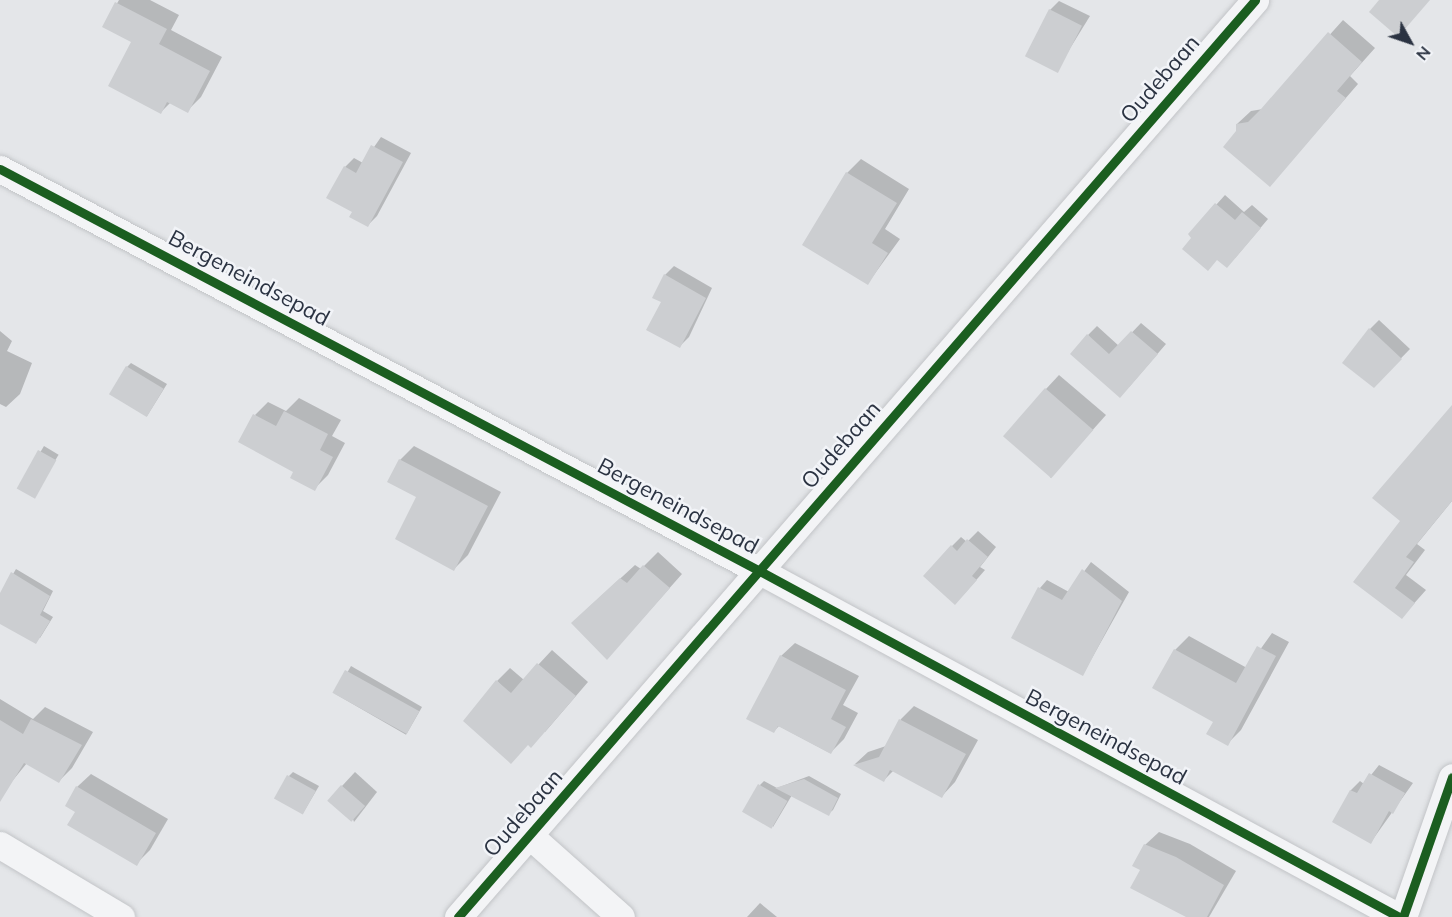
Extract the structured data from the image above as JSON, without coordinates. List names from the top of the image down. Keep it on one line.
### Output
{"streets":{"street":["Oudebaan","Bergeneindsepad"]},"crossings":[["Oudebaan","Bergeneindsepad"]],"north":"bottom right"}
